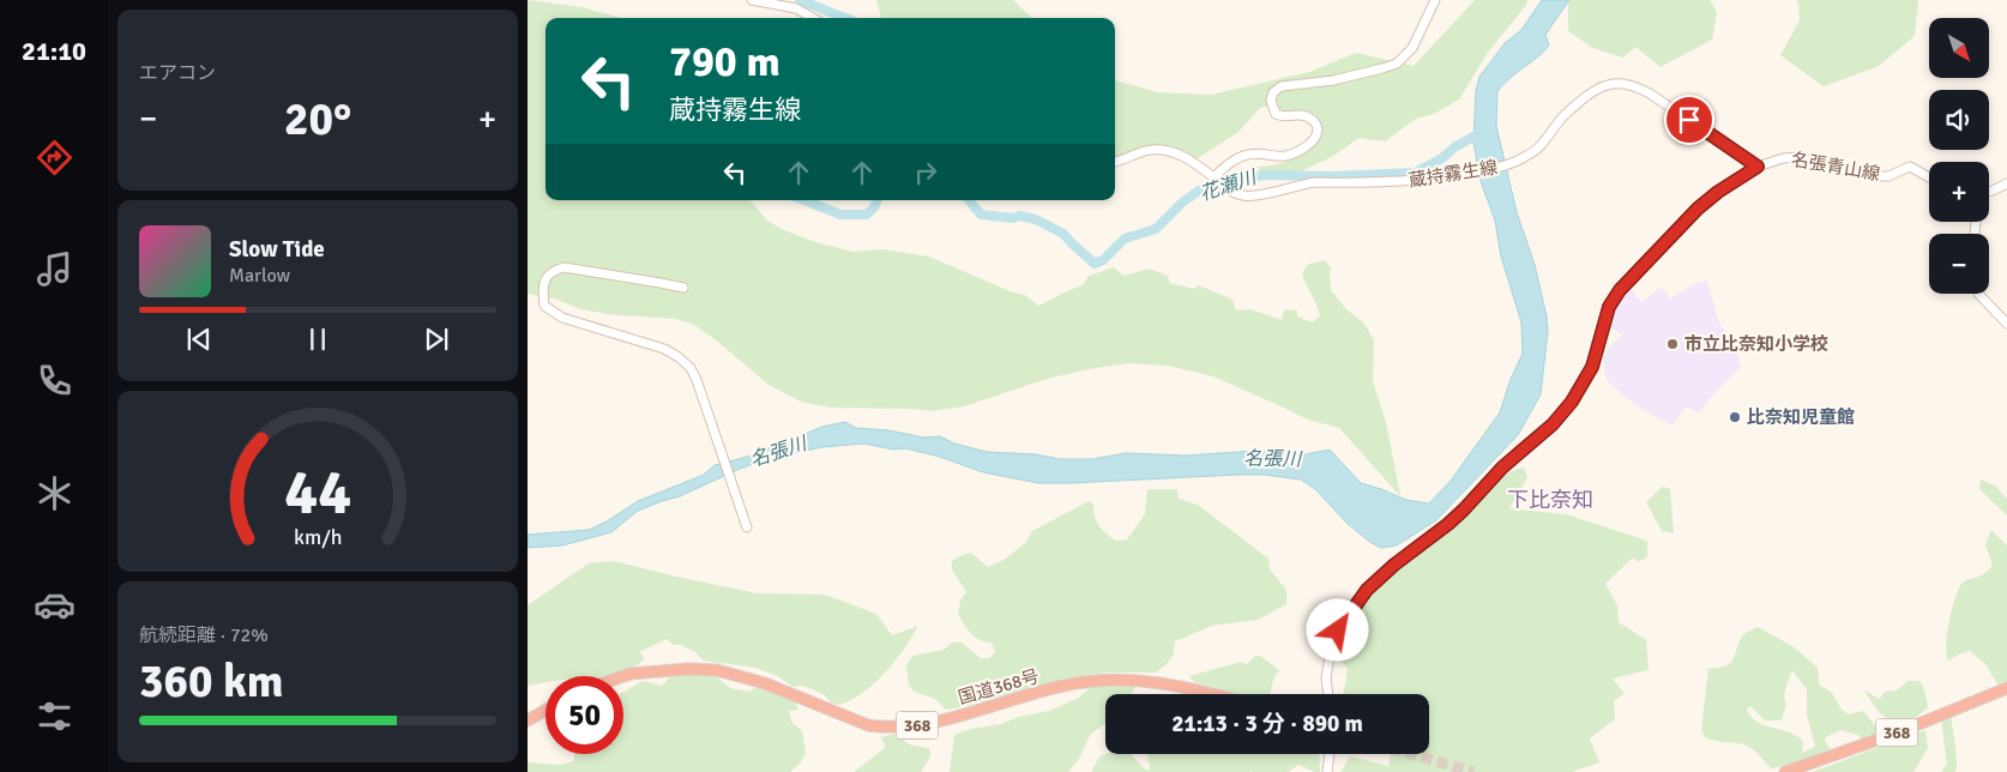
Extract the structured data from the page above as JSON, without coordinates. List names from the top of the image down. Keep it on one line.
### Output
{"streets":{"highway":["国道368号","368"],"main road":["名張青山線","蔵持霧生線"]},"crossings":[["名張青山線","蔵持霧生線"]],"districts":["下比奈知"],"water":["花瀬川","名張川"],"places":["市立比奈知小学校","比奈知児童館"],"north":"bottom right","page":{"tabs":"21:10","tile":["エアコン",["航続距離 · 72%","360 km"]],"map_buttons":["+","−"],"turn":["790 m","蔵持霧生線"],"heat":["−","20°","+"],"song":["Slow Tide","Marlow"],"limit":"50","trip":"21:13 · 3 分 · 890 m","gauge":["44","km/h"]}}
